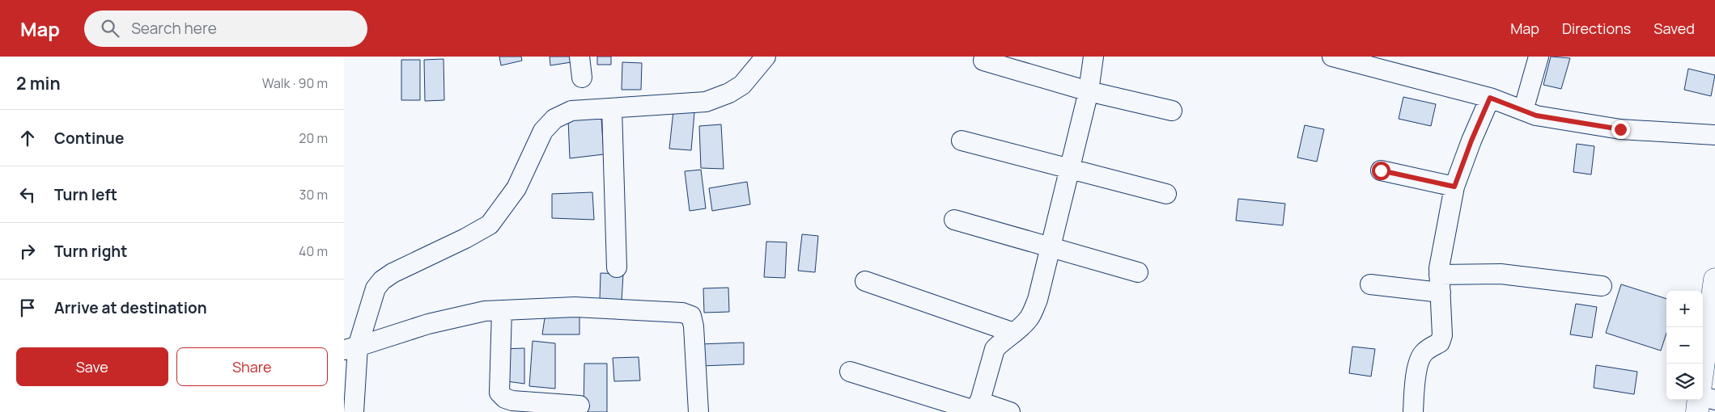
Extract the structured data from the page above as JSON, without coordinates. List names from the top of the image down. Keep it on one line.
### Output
{"page":{"header":"Map","search":"Search here","nav":["Map","Directions","Saved"],"heading":["2 min","Walk · 90 m"],"list":[["Continue","20 m"],["Turn left","30 m"],["Turn right","40 m"],"Arrive at destination"],"map_buttons":["+","−"],"buttons":["Save","Share"]}}
